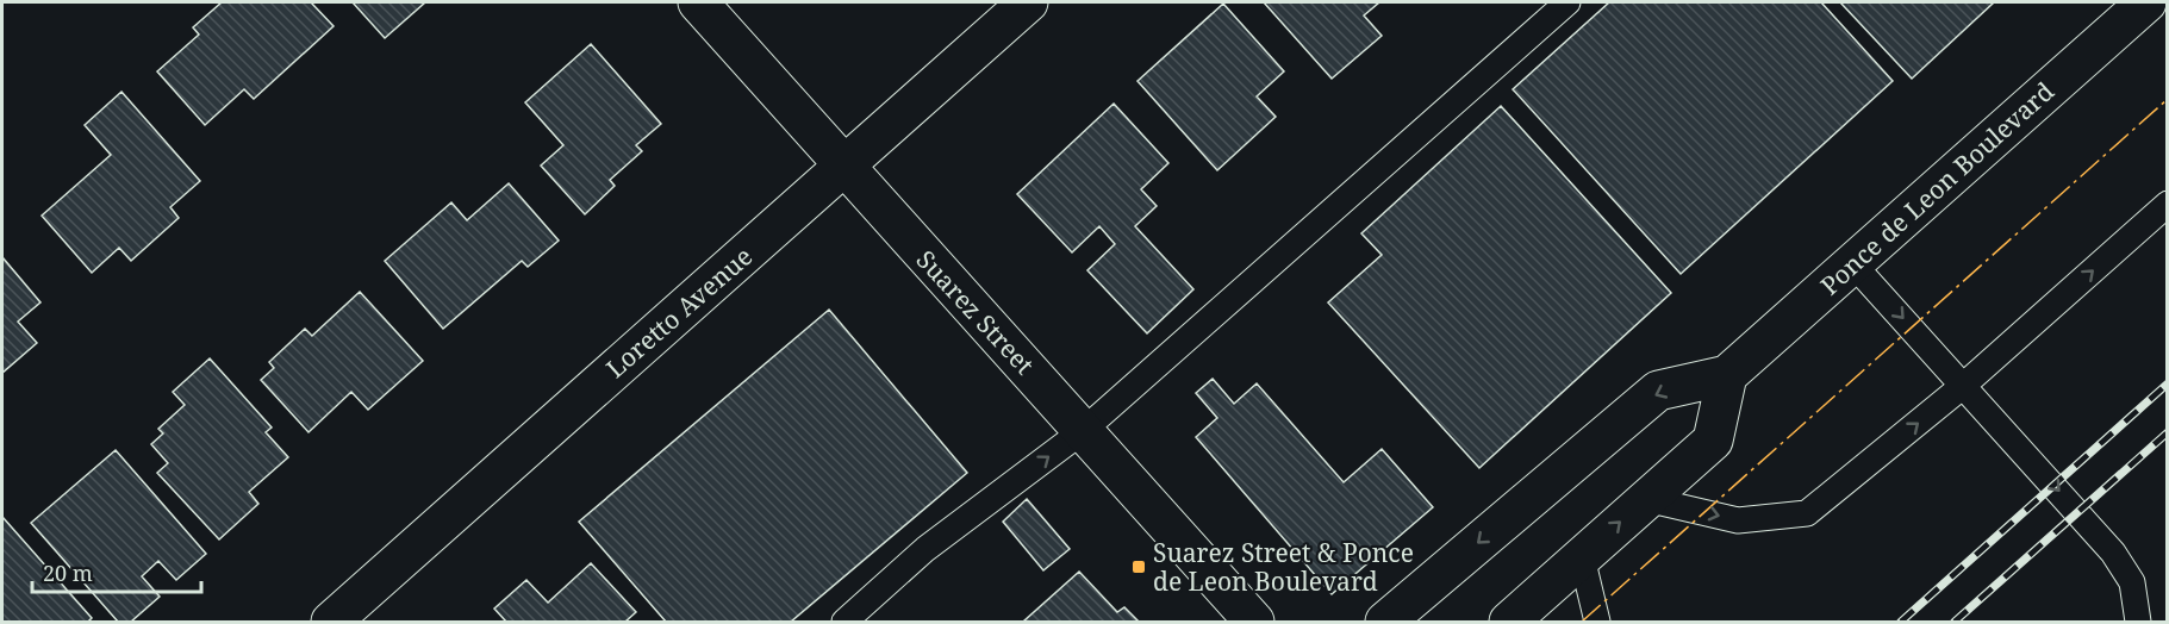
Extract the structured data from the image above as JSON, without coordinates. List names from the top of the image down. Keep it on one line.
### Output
{"streets":{"street":["Ponce de Leon Boulevard","Loretto Avenue","Suarez Street"]},"crossings":[["Loretto Avenue","Suarez Street"]],"places":{"transit":["Suarez Street & Ponce de Leon Boulevard"]},"scale_bar":"20 m"}
